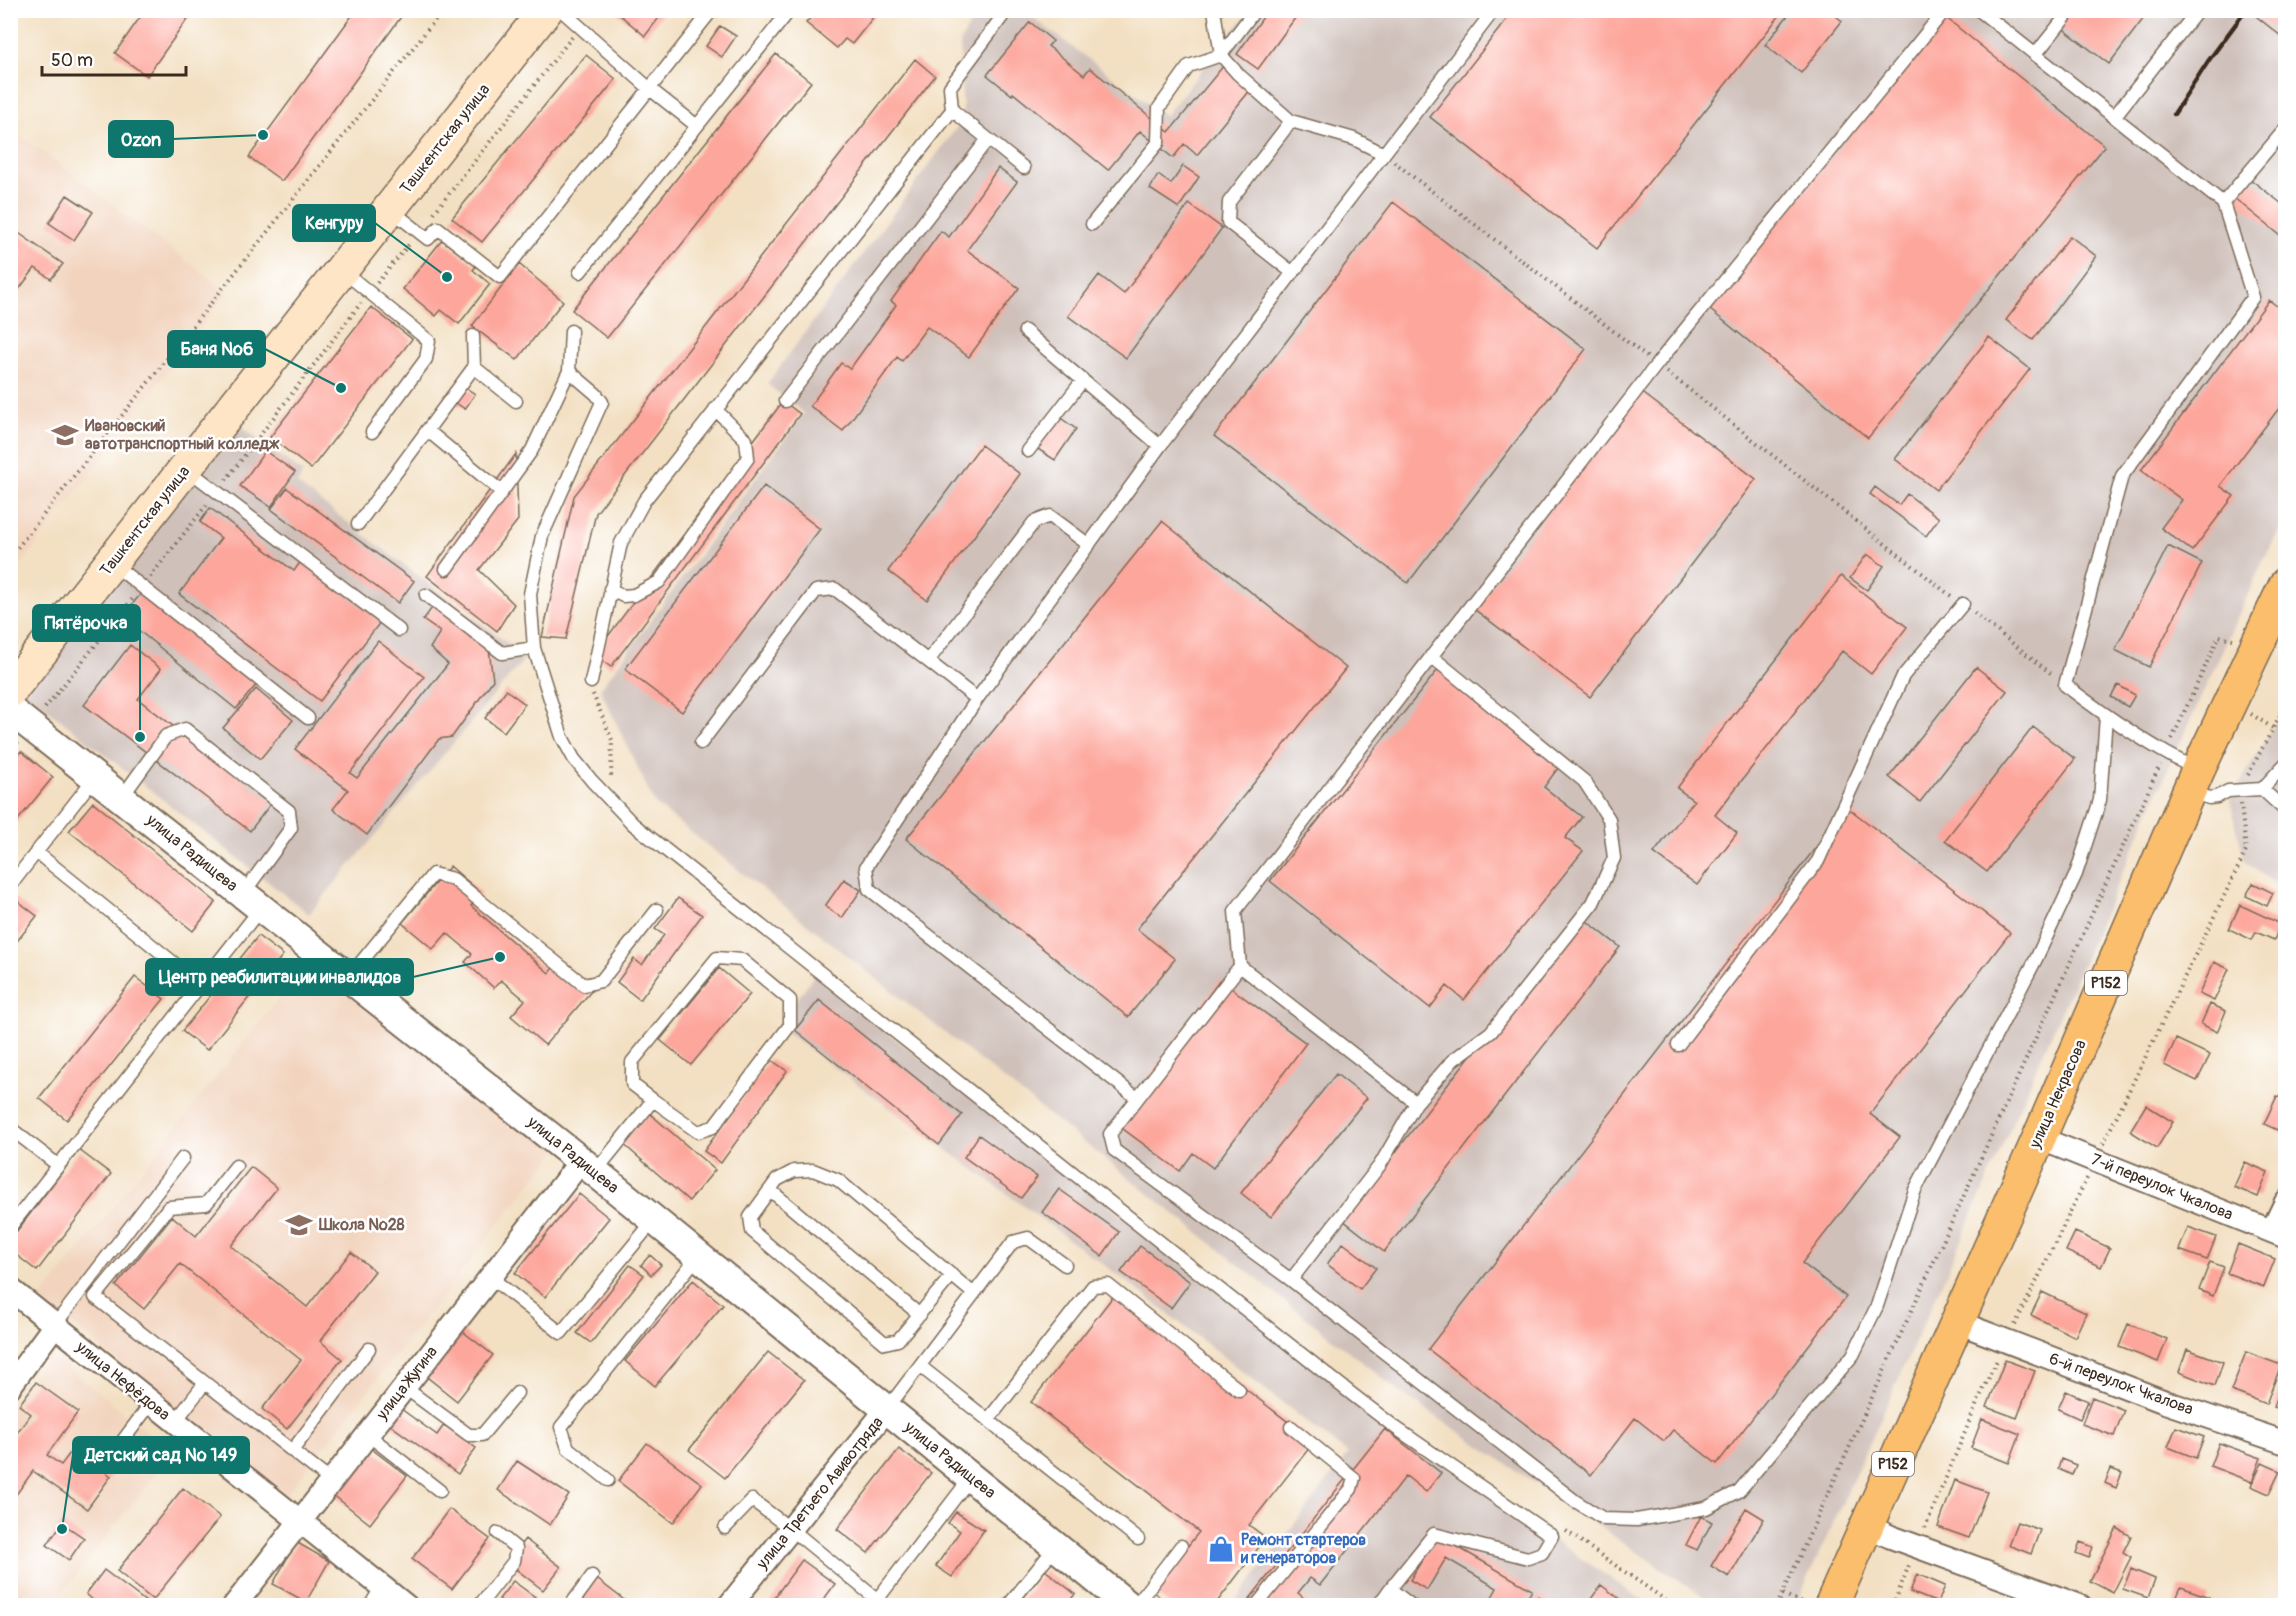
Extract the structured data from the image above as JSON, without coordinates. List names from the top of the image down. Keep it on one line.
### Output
{"streets":{"main road":["Ташкентская улица","Р152","улица Некрасова"],"street":["улица Радищева","7-й переулок Чкалова","улица Нефёдова","улица Жугина","6-й переулок Чкалова","улица Третьего Авиаотряда"]},"crossings":[["улица Радищева","улица Жугина"],["улица Радищева","улица Третьего Авиаотряда"],["улица Некрасова","7-й переулок Чкалова"],["улица Некрасова","6-й переулок Чкалова"],["улица Нефёдова","улица Жугина"]],"places":{"other":["Ozon","Кенгуру","Баня №6","Пятёрочка","Центр реабилитации инвалидов","Детский сад № 149"],"school or university":["Ивановский автотранспортный колледж","Школа №28"],"shop":["Ремонт стартеров и генераторов"]},"scale_bar":"50 m"}
